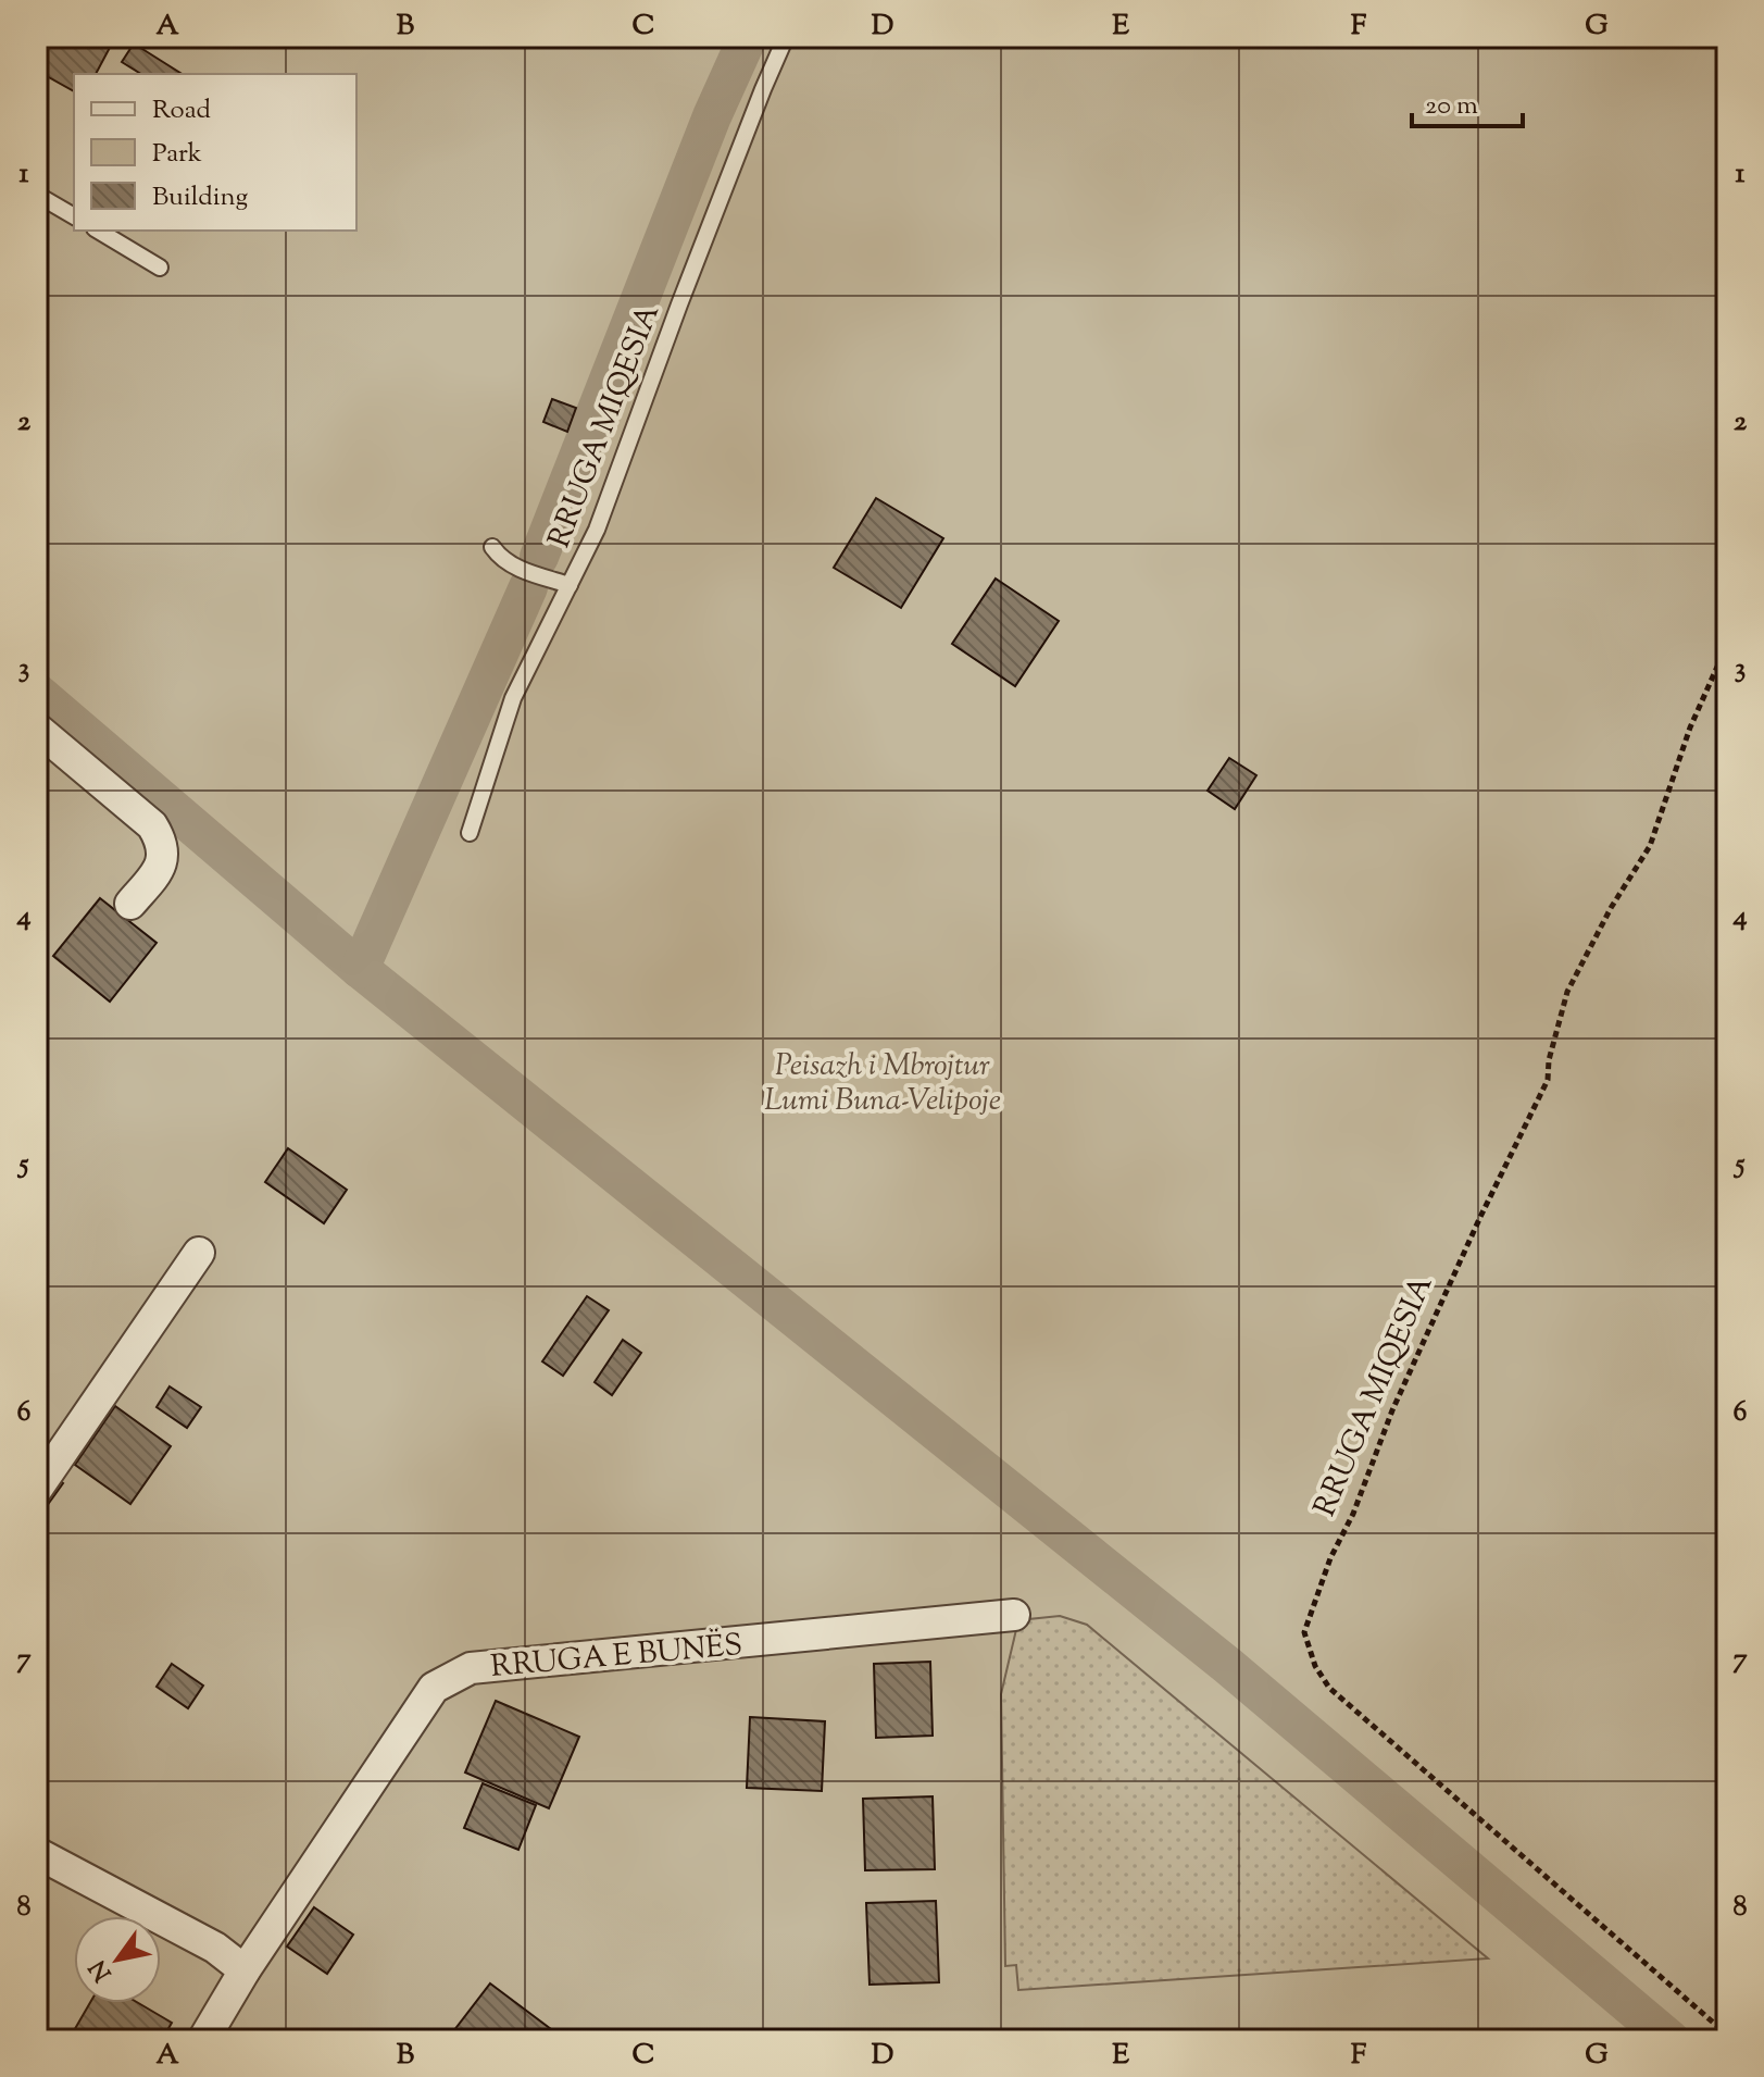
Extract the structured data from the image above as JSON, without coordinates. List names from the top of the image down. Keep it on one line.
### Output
{"streets":{"street":["RRUGA E BUNËS"],"lane":["RRUGA MIQESIA"]},"parks":["Peisazh i Mbrojtur Lumi Buna-Velipoje"],"legend":["Road","Park","Building"],"scale_bar":"20 m","north":"bottom left","grid":{"columns":["A","B","C","D","E","F","G"],"rows":["1","2","3","4","5","6","7","8"]}}
